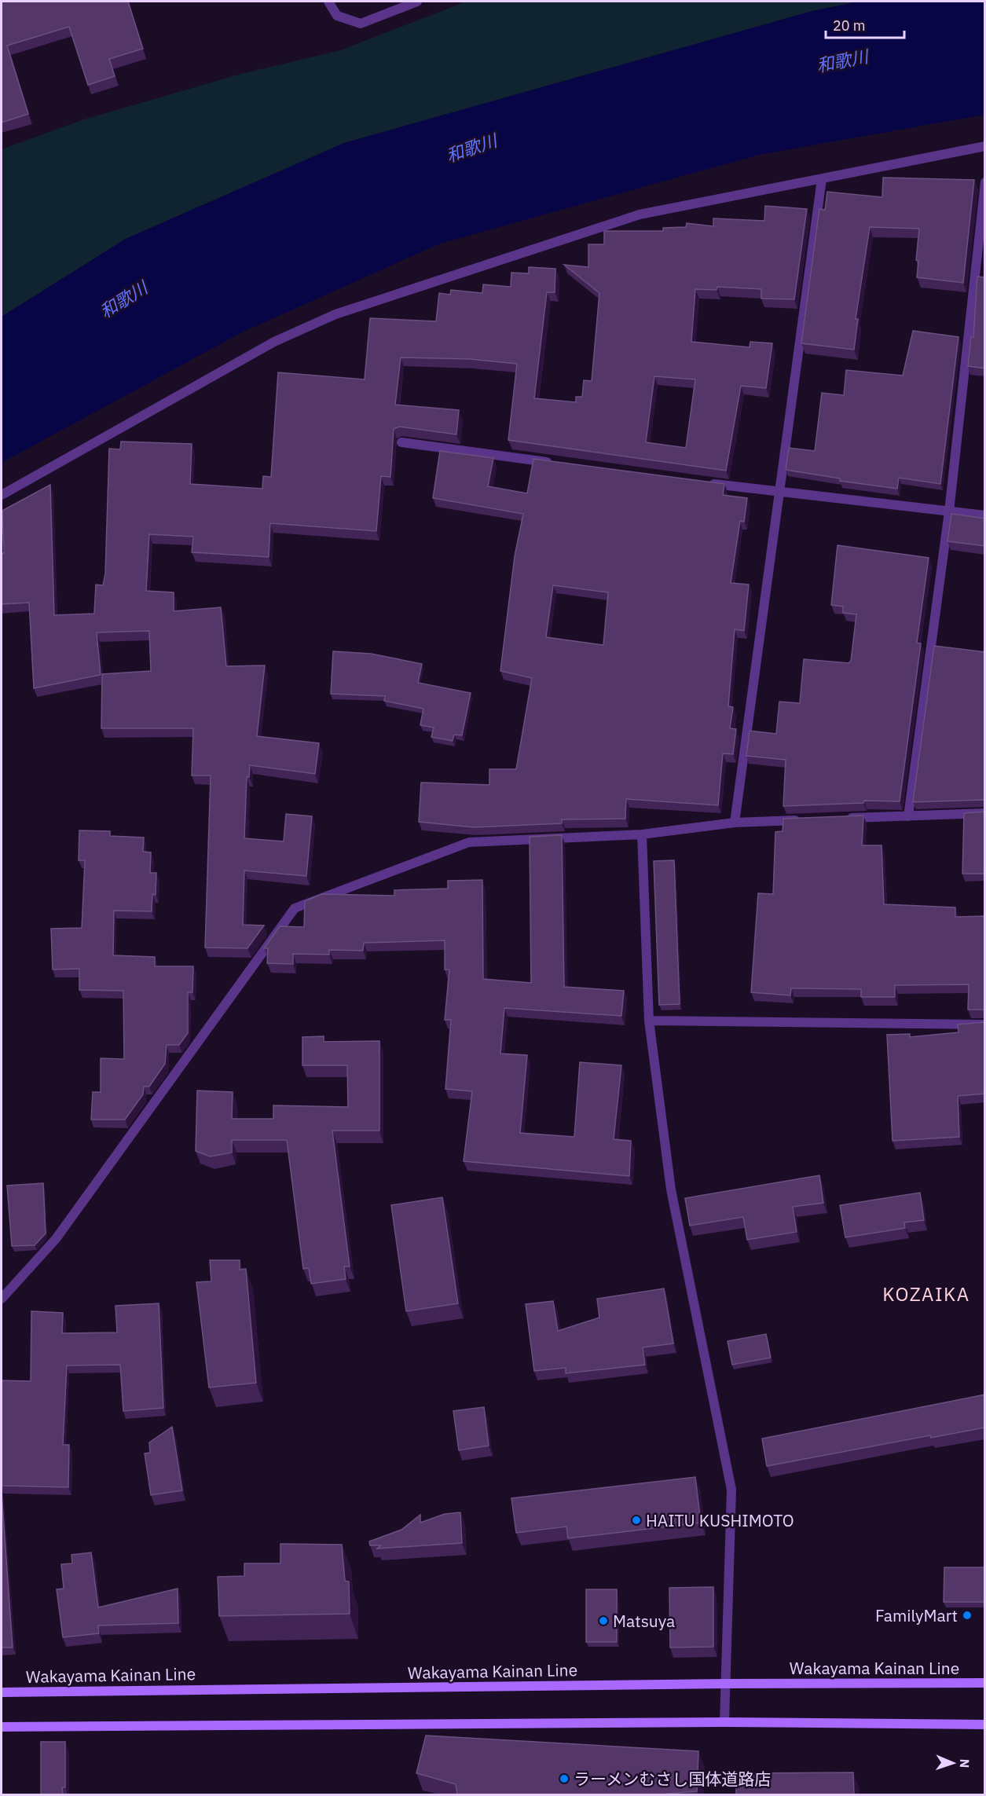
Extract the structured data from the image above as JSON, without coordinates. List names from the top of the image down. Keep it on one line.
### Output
{"streets":{"main road":["Wakayama Kainan Line"]},"districts":["KOZAIKA"],"water":["和歌川"],"places":["HAITU KUSHIMOTO","FamilyMart","Matsuya","ラーメンむさし国体道路店"],"scale_bar":"20 m","north":"right"}
